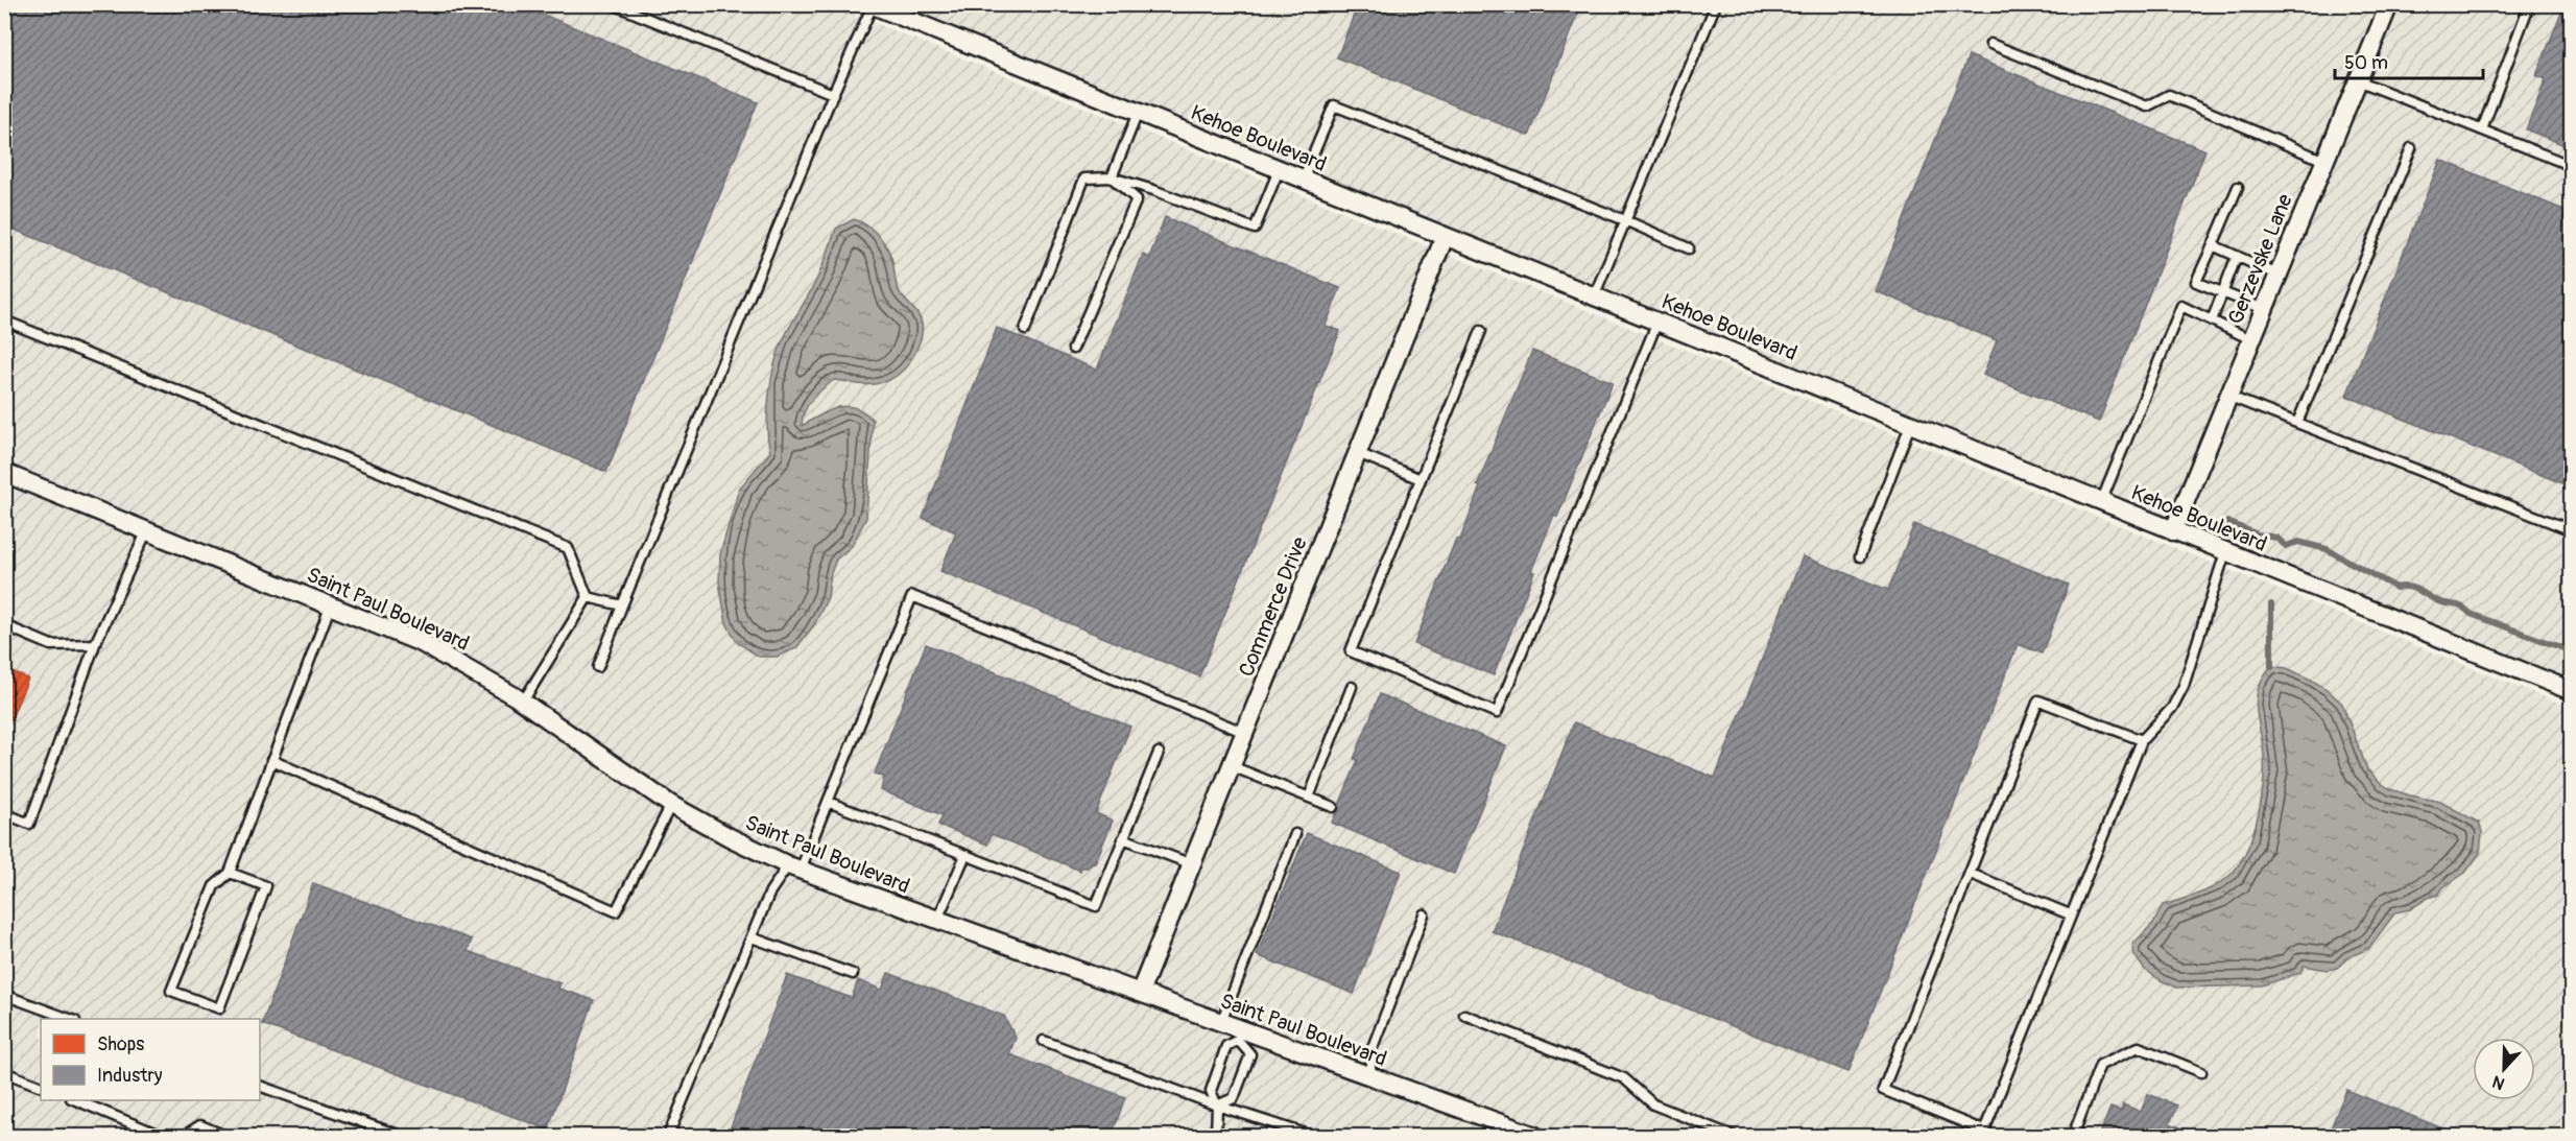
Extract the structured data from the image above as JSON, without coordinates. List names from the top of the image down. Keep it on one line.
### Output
{"streets":{"street":["Kehoe Boulevard","Gerzevske Lane","Commerce Drive","Saint Paul Boulevard"]},"crossings":[["Kehoe Boulevard","Gerzevske Lane"],["Kehoe Boulevard","Commerce Drive"],["Commerce Drive","Saint Paul Boulevard"]],"legend":["Shops","Industry"],"scale_bar":"50 m","north":"bottom"}
